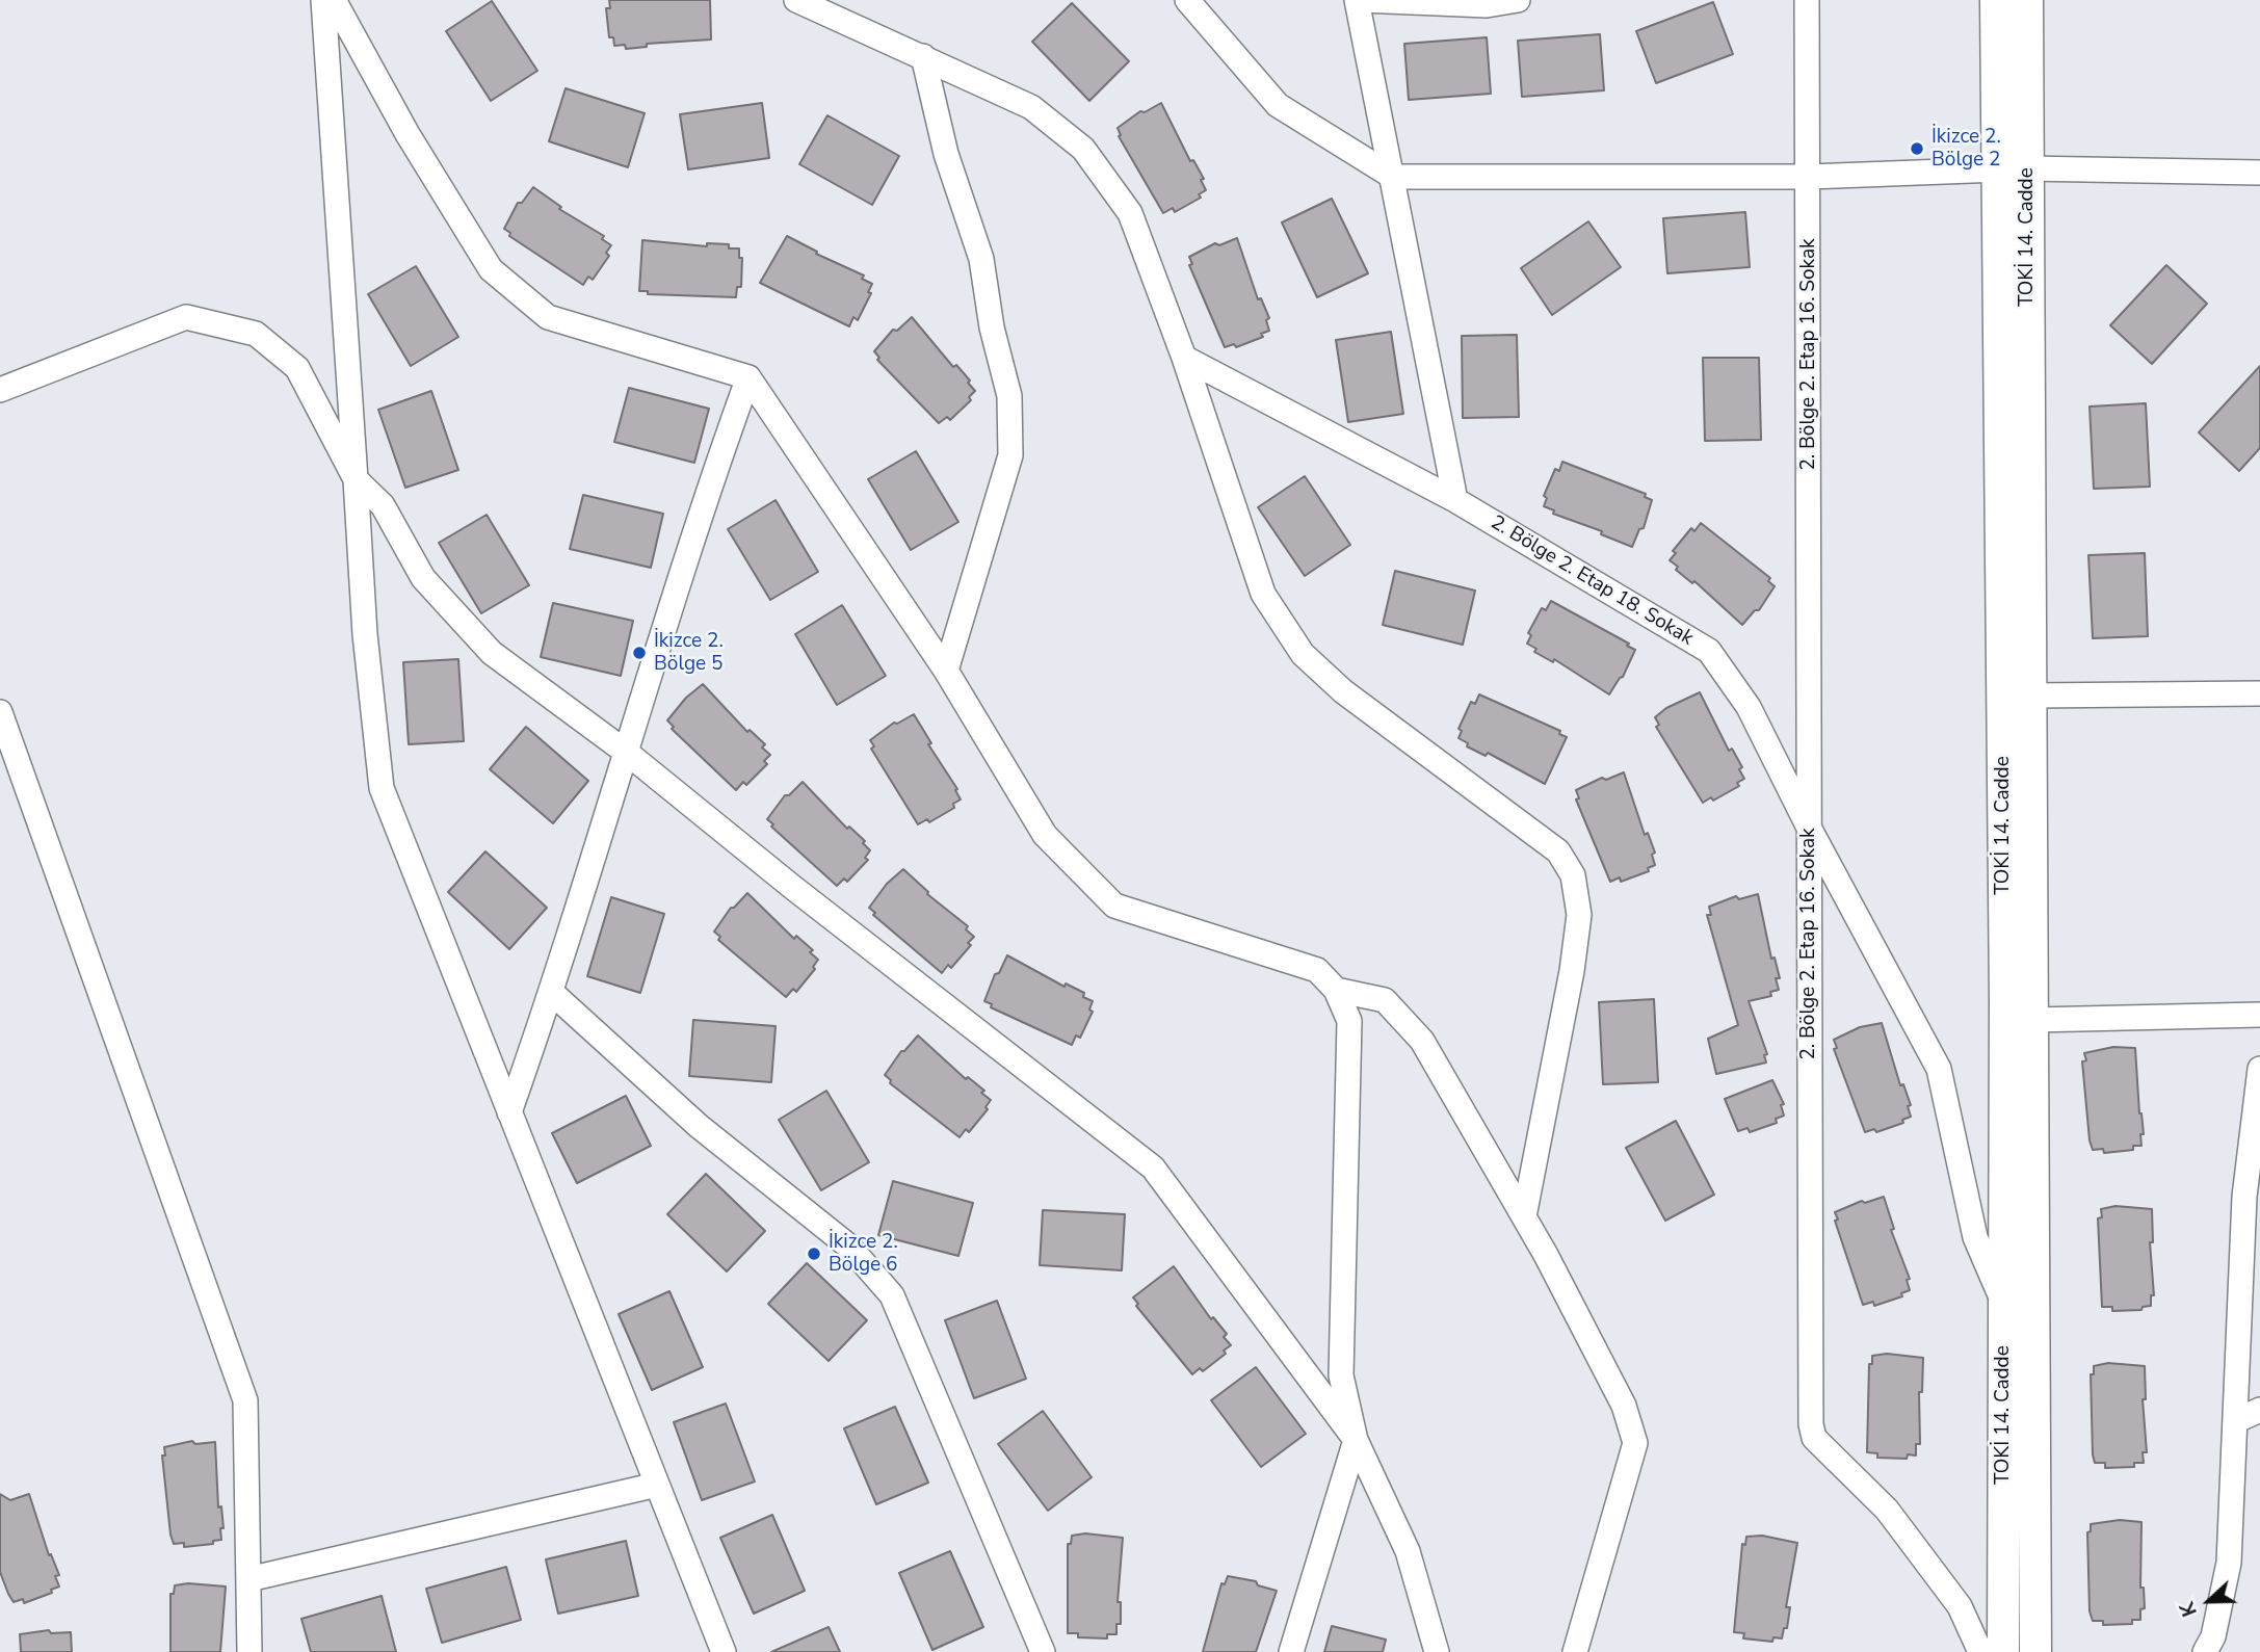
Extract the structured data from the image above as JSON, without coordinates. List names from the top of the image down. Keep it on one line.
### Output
{"streets":{"main road":["TOKİ 14. Cadde"],"street":["2. Bölge 2. Etap 16. Sokak","2. Bölge 2. Etap 18. Sokak"]},"crossings":[["TOKİ 14. Cadde","2. Bölge 2. Etap 18. Sokak"],["2. Bölge 2. Etap 16. Sokak","2. Bölge 2. Etap 18. Sokak"]],"places":["İkizce 2. Bölge 2","İkizce 2. Bölge 5","İkizce 2. Bölge 6"],"north":"left"}
